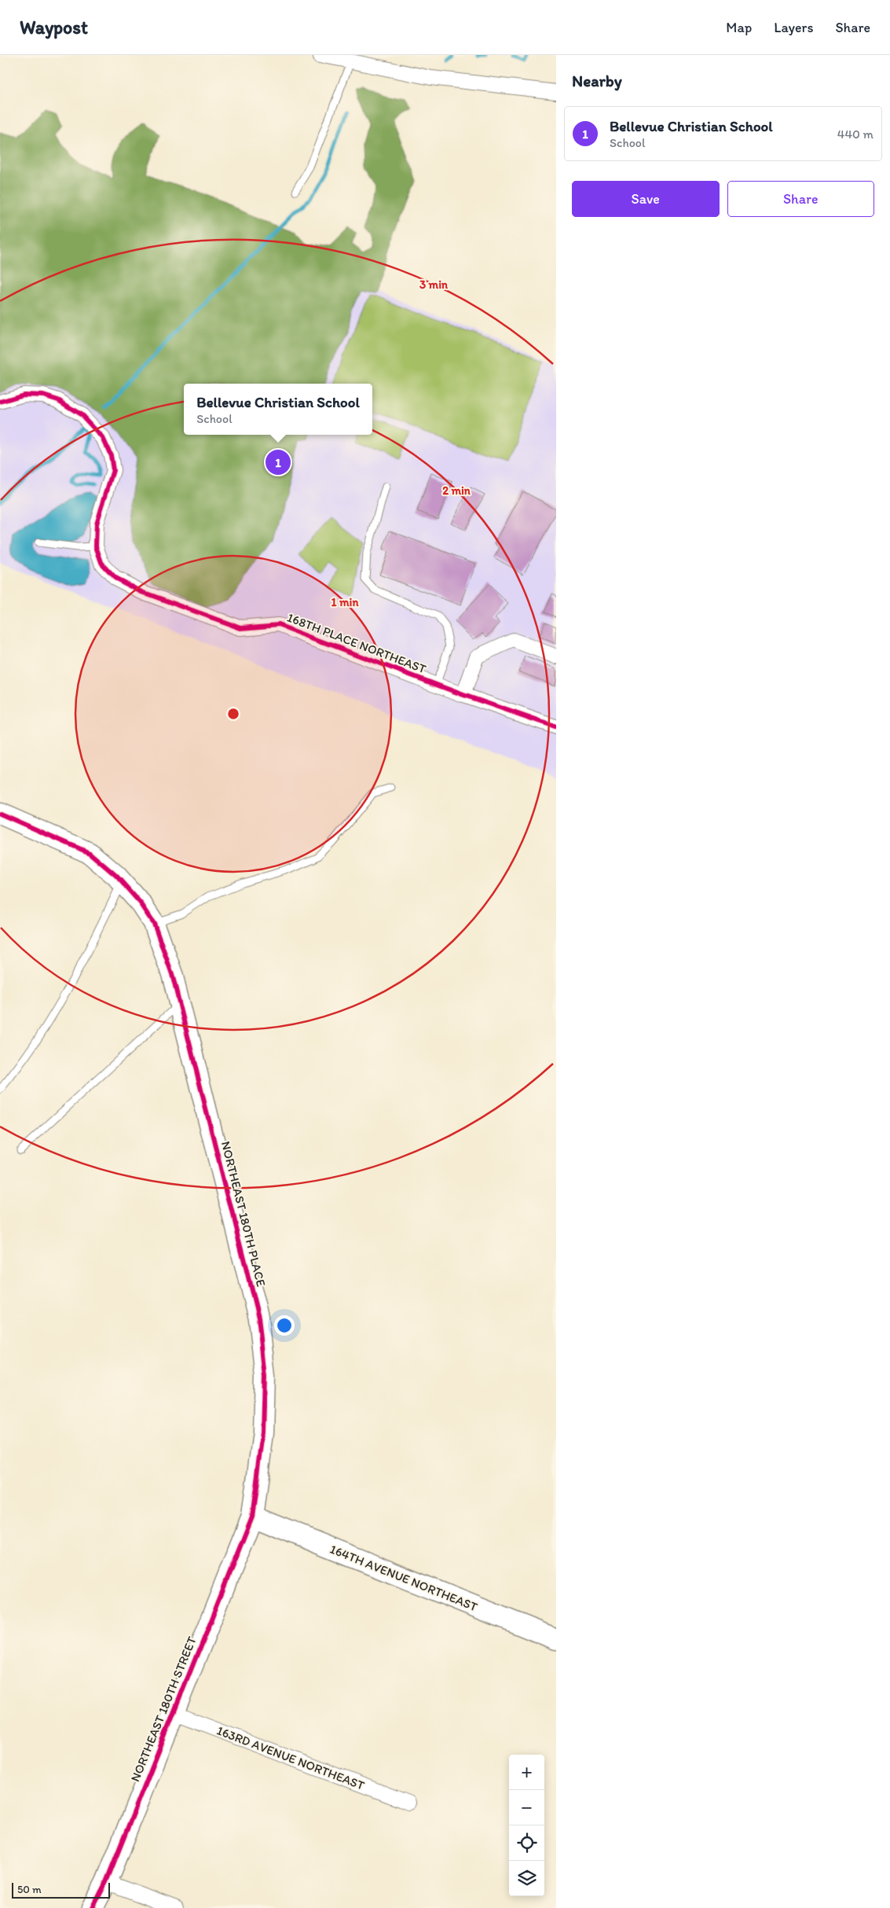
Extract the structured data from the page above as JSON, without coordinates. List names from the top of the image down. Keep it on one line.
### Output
{"streets":{"street":["168TH PLACE NORTHEAST","NORTHEAST 180TH PLACE","164TH AVENUE NORTHEAST","NORTHEAST 180TH STREET","163RD AVENUE NORTHEAST"]},"crossings":[["NORTHEAST 180TH PLACE","164TH AVENUE NORTHEAST"],["NORTHEAST 180TH PLACE","NORTHEAST 180TH STREET"],["164TH AVENUE NORTHEAST","NORTHEAST 180TH STREET"],["NORTHEAST 180TH STREET","163RD AVENUE NORTHEAST"]],"scale_bar":"50 m","page":{"header":"Waypost","nav":["Map","Layers","Share"],"heading":"Nearby","list":[{"mark":"1","name":"Bellevue Christian School","note":"School","value":"440 m"}],"buttons":["Save","Share"],"popup":["Bellevue Christian School","School"],"pins":"1","map_buttons":["+","−"],"scale":"50 m"},"rings":["3 min","2 min","1 min"]}
